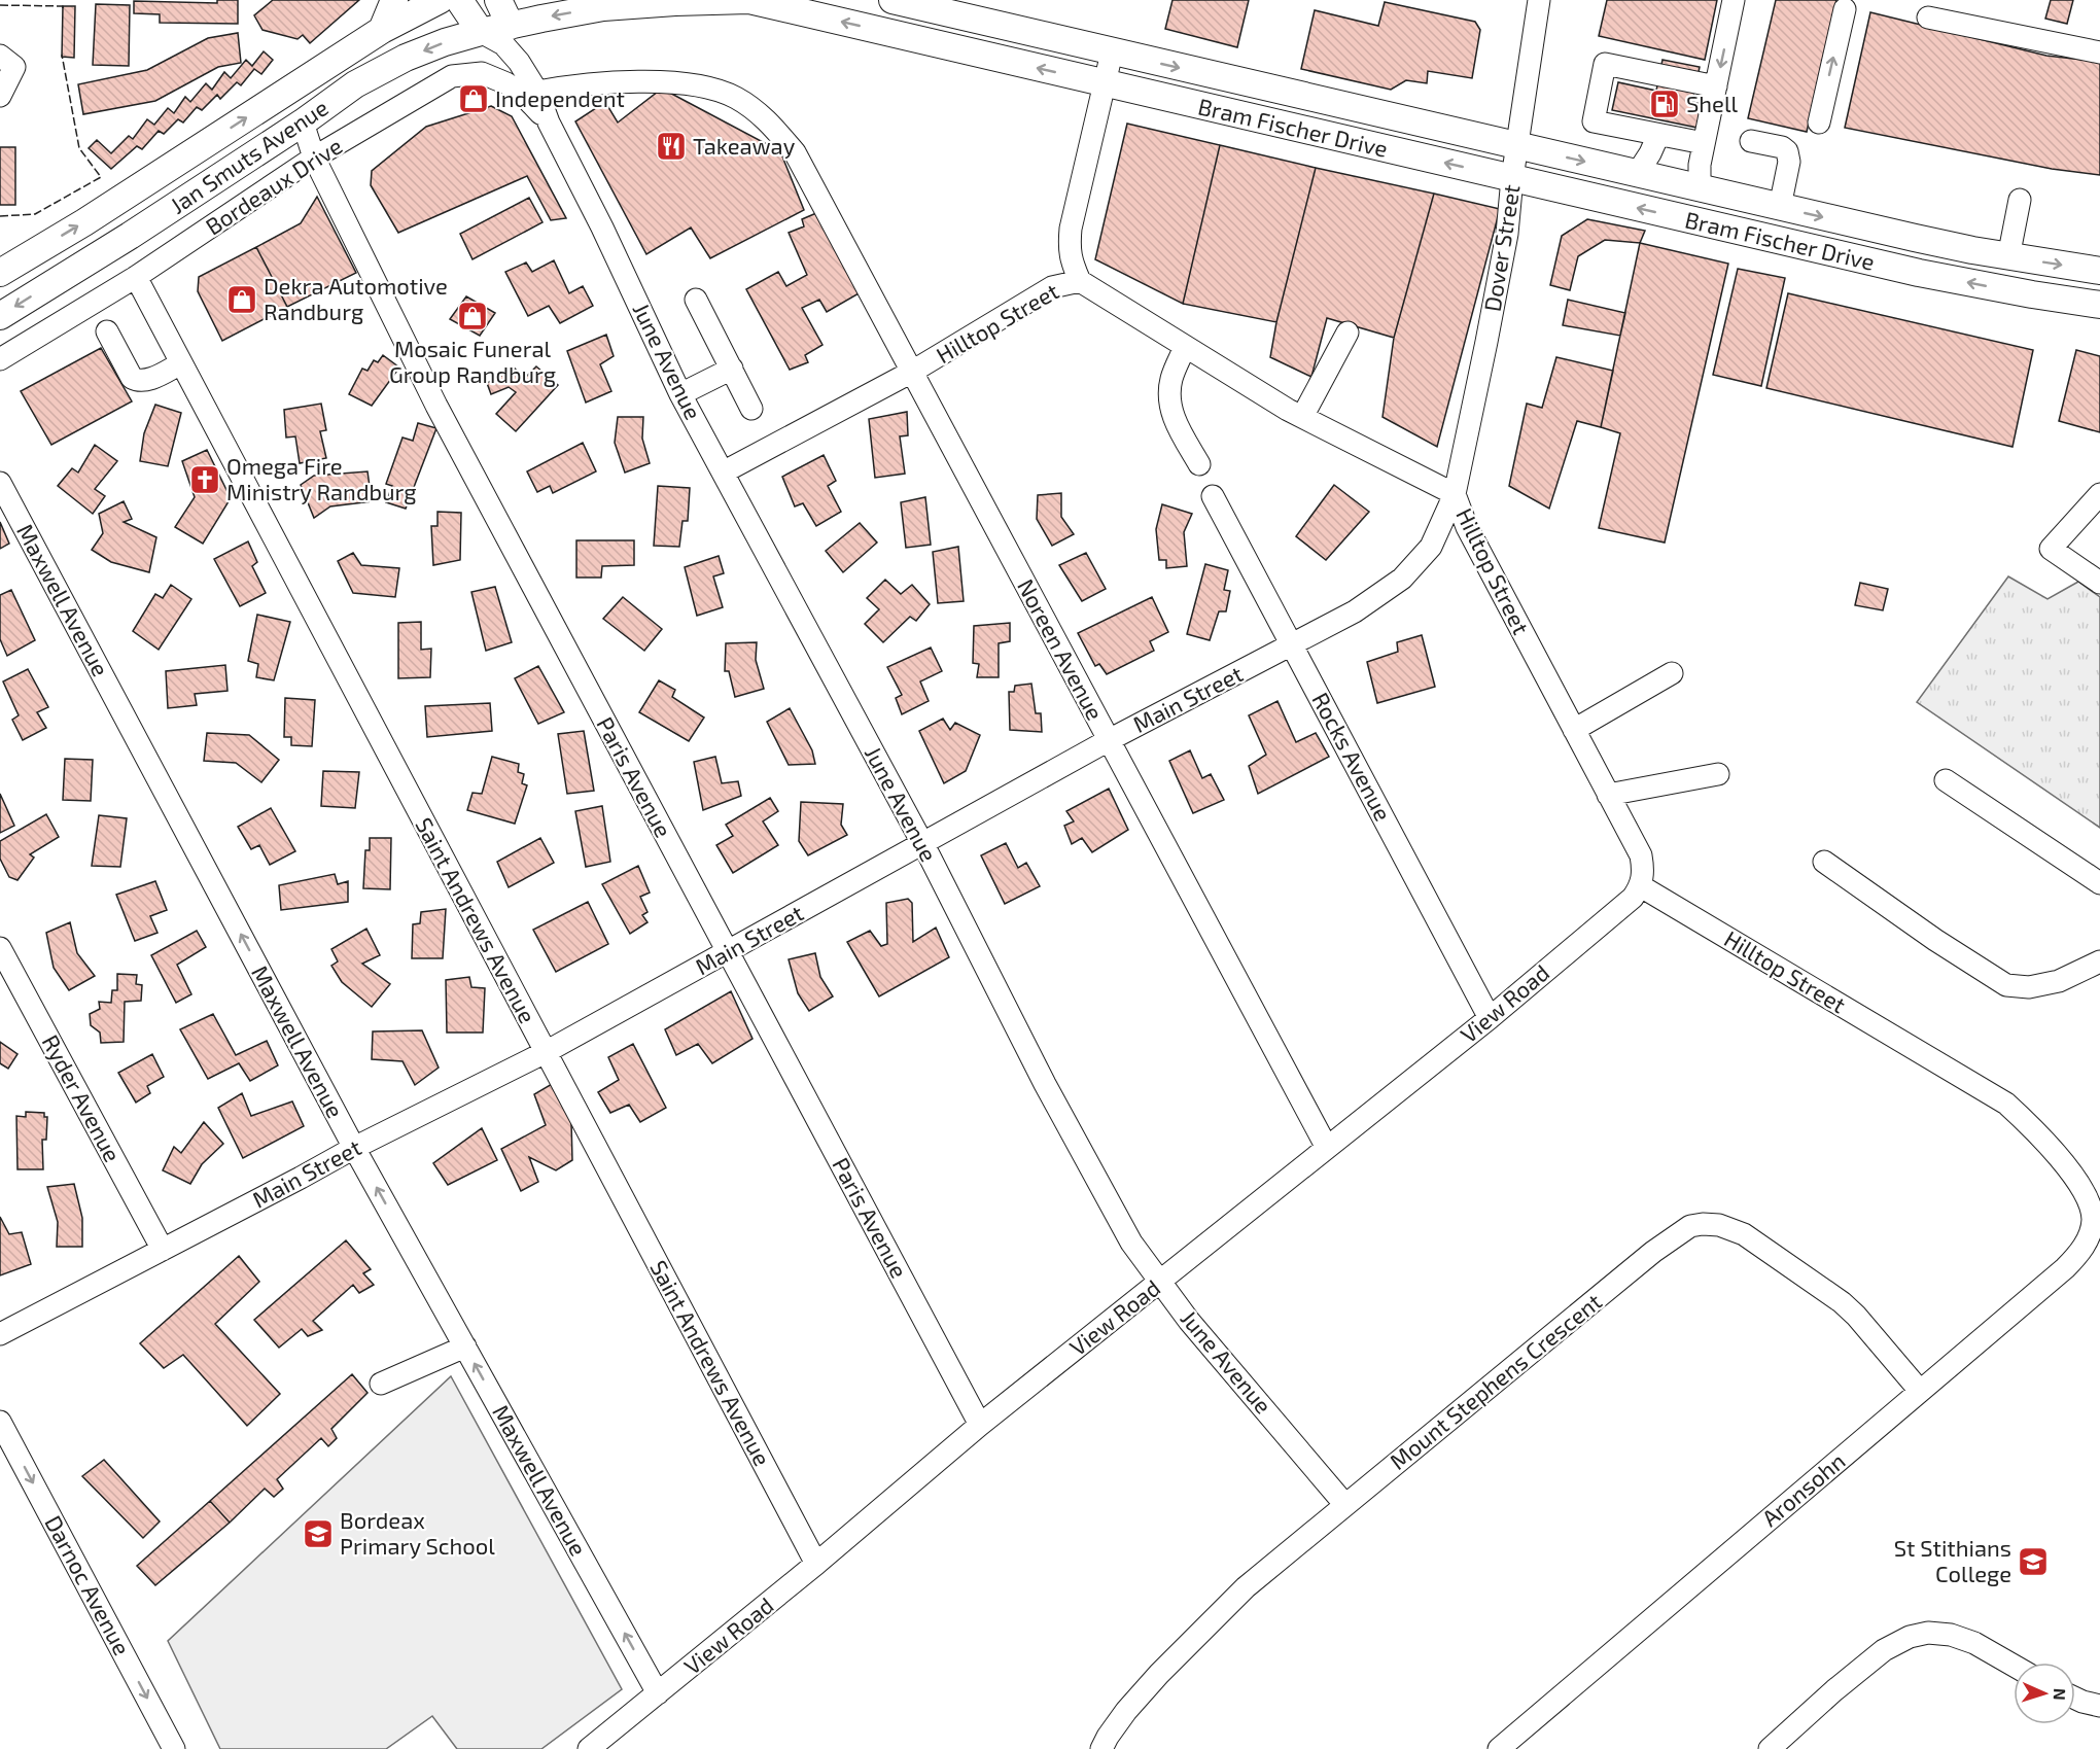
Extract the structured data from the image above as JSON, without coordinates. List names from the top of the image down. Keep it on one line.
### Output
{"streets":{"main road":["Bram Fischer Drive","Jan Smuts Avenue"],"street":["Bordeaux Drive","Dover Street","Hilltop Street","June Avenue","Maxwell Avenue","Noreen Avenue","Main Street","Rocks Avenue","Paris Avenue","Saint Andrews Avenue","View Road","Ryder Avenue","Mount Stephens Crescent","Aronsohn","Darnoc Avenue"]},"crossings":[["Bram Fischer Drive","Jan Smuts Avenue"],["Bram Fischer Drive","Dover Street"],["Bram Fischer Drive","June Avenue"],["Jan Smuts Avenue","June Avenue"],["Jan Smuts Avenue","Paris Avenue"],["Bordeaux Drive","June Avenue"],["Bordeaux Drive","Paris Avenue"],["Bordeaux Drive","Saint Andrews Avenue"],["Dover Street","Hilltop Street"],["Dover Street","Main Street"],["Hilltop Street","June Avenue"],["Hilltop Street","Noreen Avenue"],["Hilltop Street","Main Street"],["Hilltop Street","View Road"],["Hilltop Street","Aronsohn"],["June Avenue","Noreen Avenue"],["June Avenue","Main Street"],["June Avenue","View Road"],["June Avenue","Mount Stephens Crescent"],["Maxwell Avenue","Main Street"],["Maxwell Avenue","View Road"],["Noreen Avenue","Main Street"],["Noreen Avenue","View Road"],["Main Street","Rocks Avenue"],["Main Street","Paris Avenue"],["Main Street","Saint Andrews Avenue"],["Main Street","Ryder Avenue"],["Rocks Avenue","View Road"],["Paris Avenue","View Road"],["Saint Andrews Avenue","View Road"],["Mount Stephens Crescent","Aronsohn"]],"one_way":["Maxwell Avenue","Darnoc Avenue"],"places":{"shop":["Independent","Dekra Automotive Randburg","Mosaic Funeral Group Randburg"],"fuel station":["Shell"],"restaurant":["Takeaway"],"church":["Omega Fire Ministry Randburg"],"school or university":["Bordeax Primary School","St Stithians College"]},"north":"right"}
